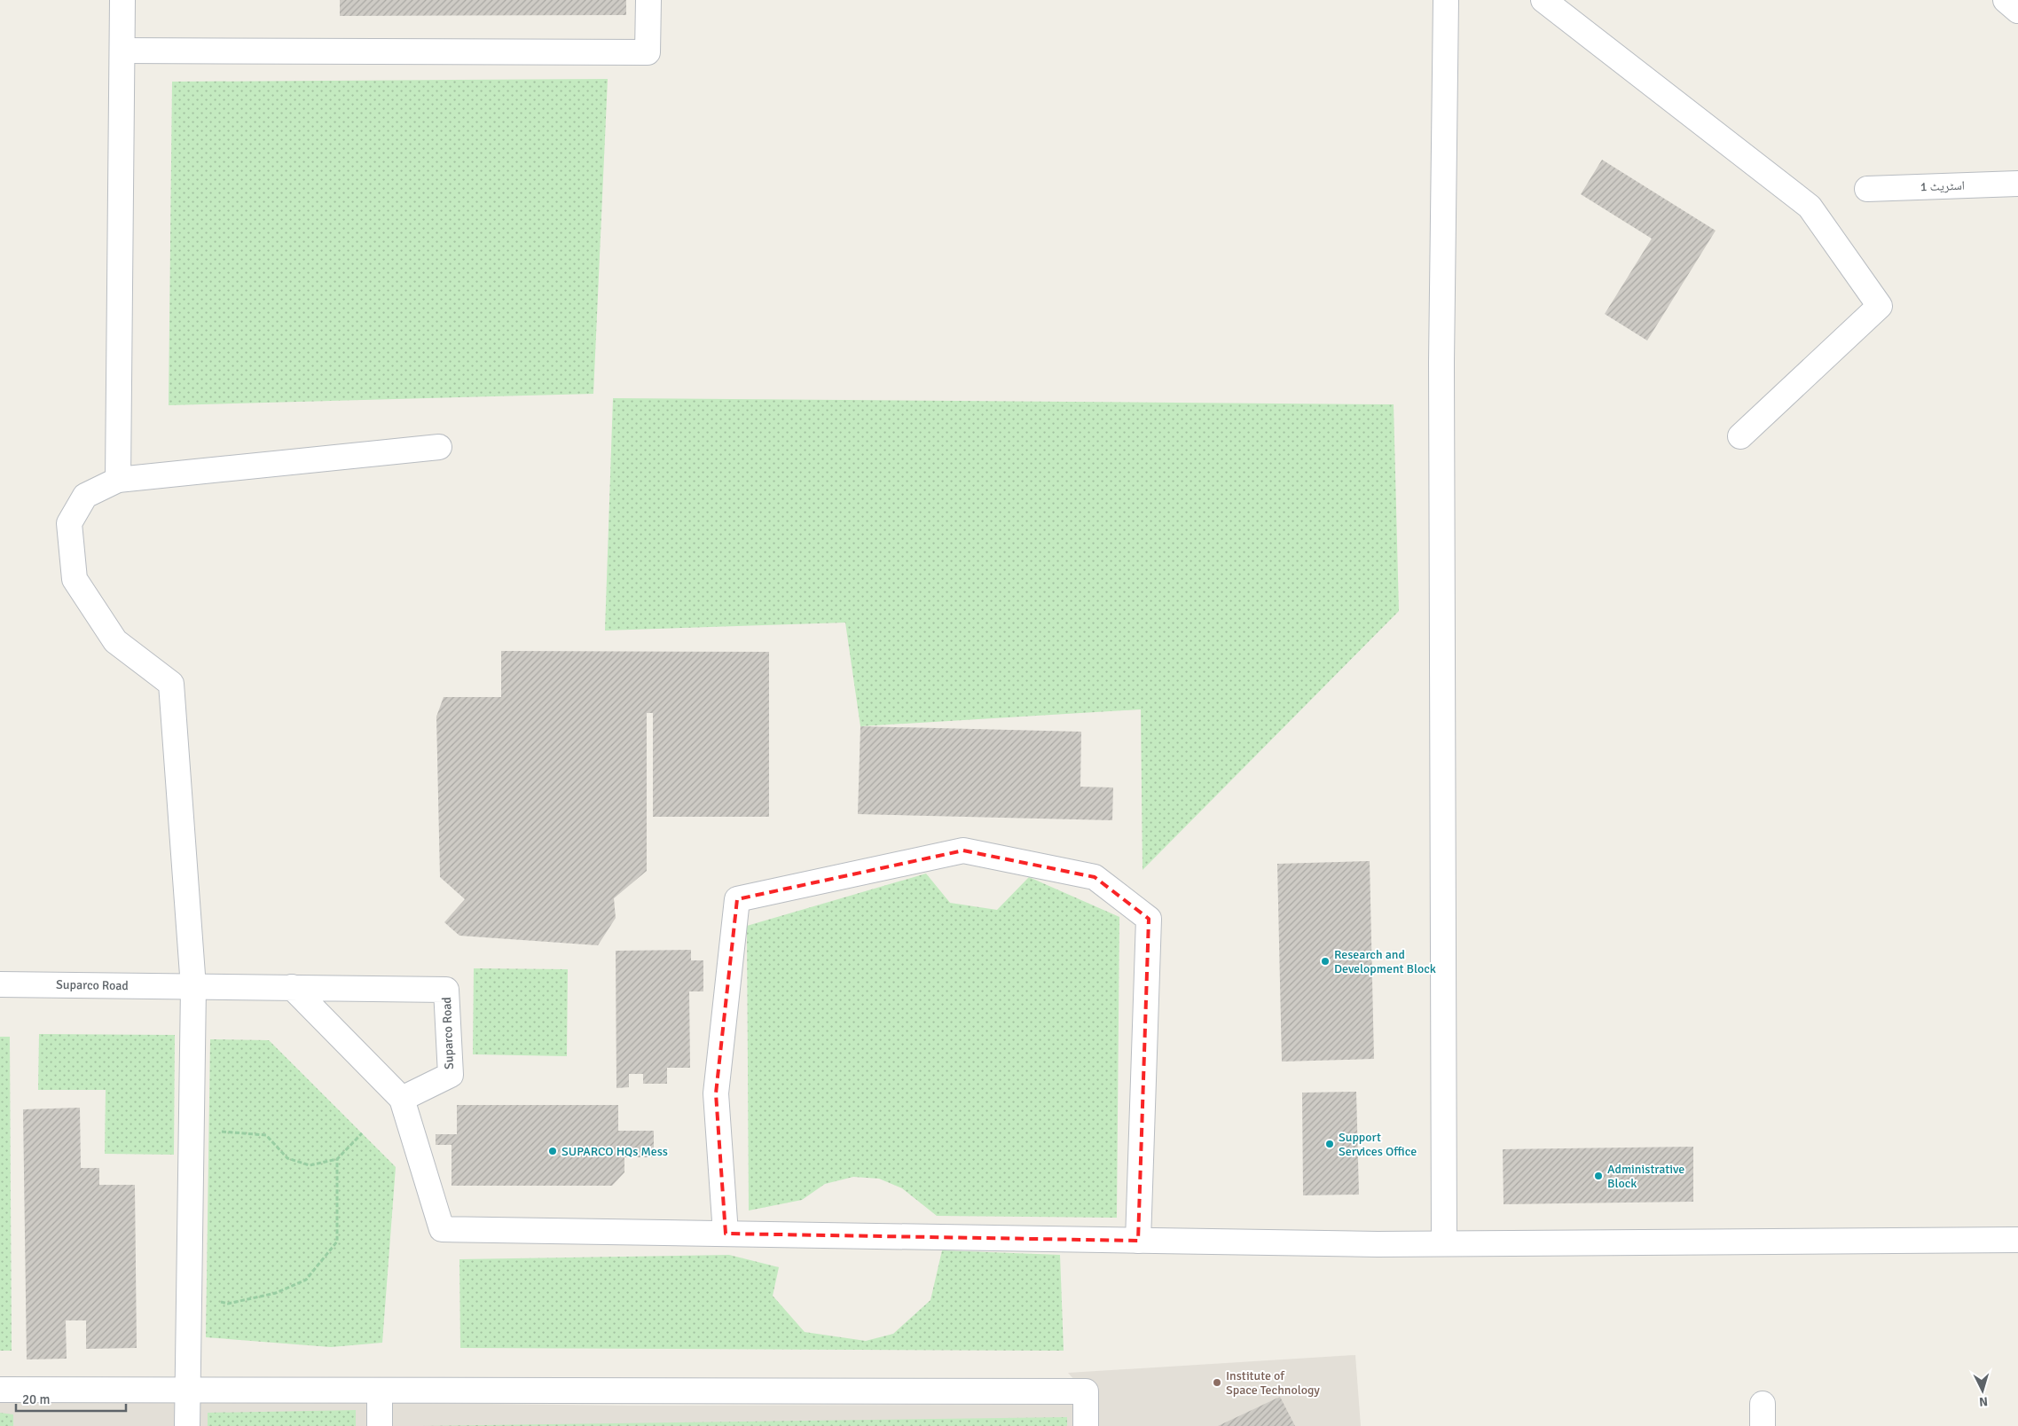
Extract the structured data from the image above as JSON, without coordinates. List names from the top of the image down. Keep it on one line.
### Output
{"streets":{"street":["اسٹریٹ 1","Suparco Road"]},"places":["Research and Development Block","Support Services Office","SUPARCO HQs Mess","Administrative Block","Institute of Space Technology"],"scale_bar":"20 m","north":"bottom"}
